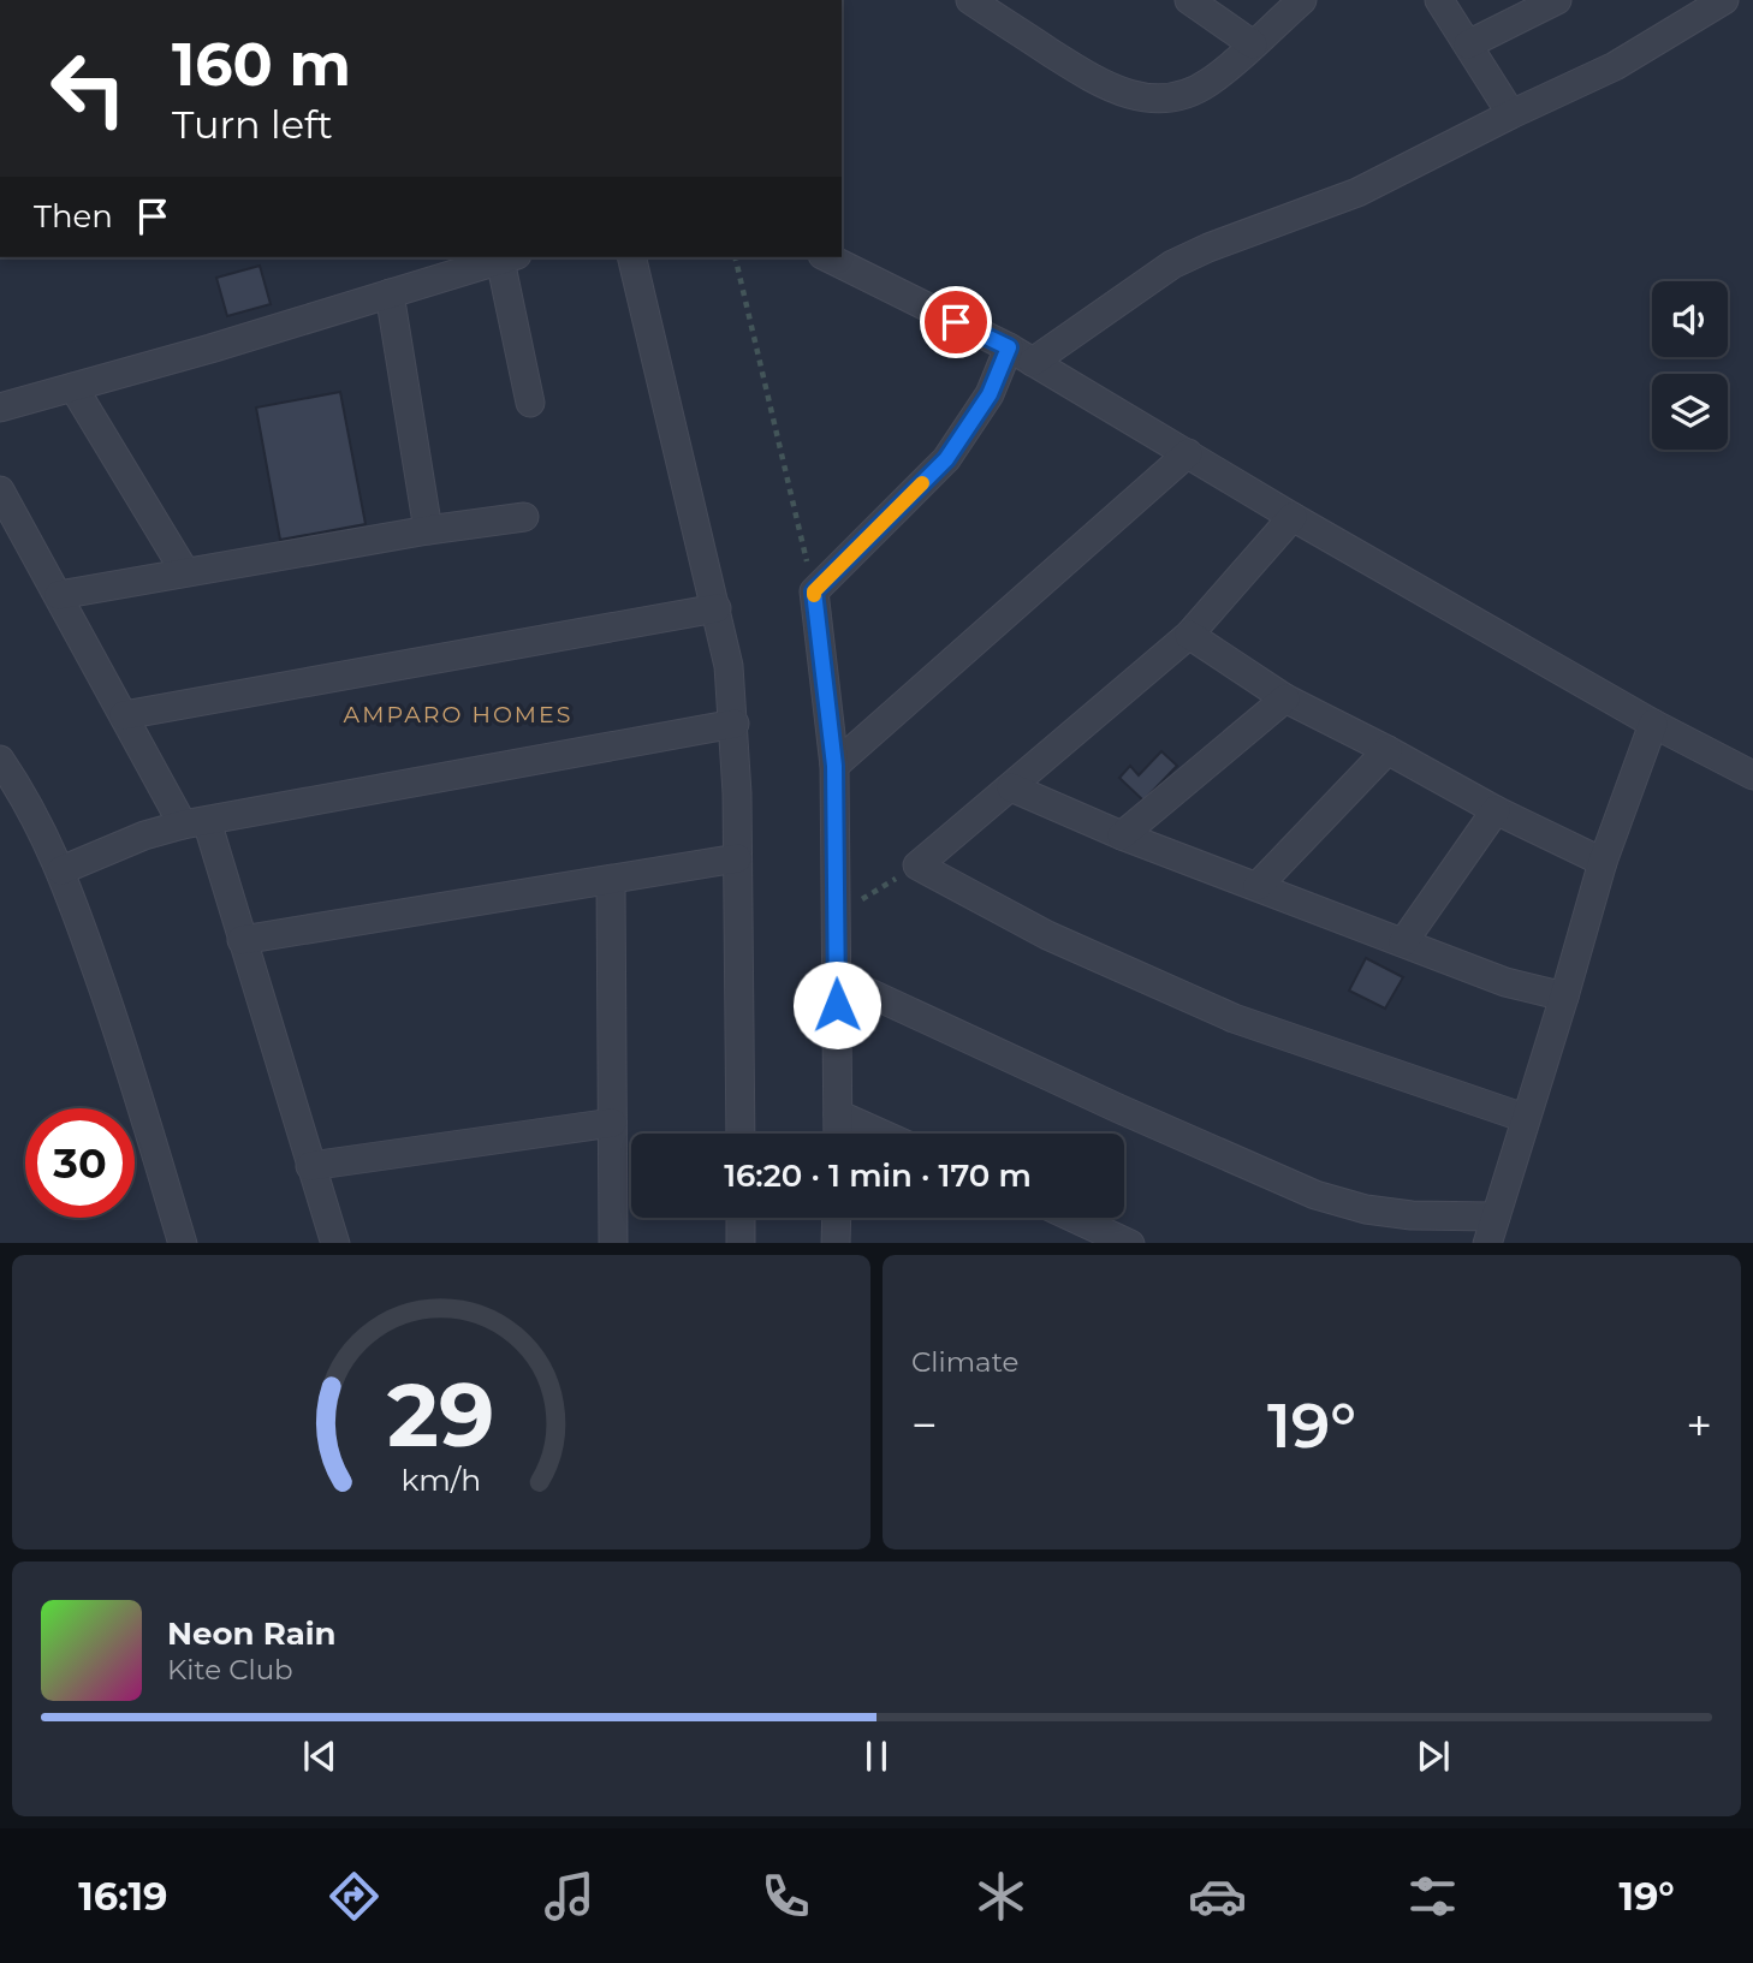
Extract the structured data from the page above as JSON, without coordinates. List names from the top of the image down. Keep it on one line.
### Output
{"districts":["AMPARO HOMES"],"page":{"turn":["160 m","Turn left"],"then":"Then","limit":"30","trip":"16:20 · 1 min · 170 m","tile":"Climate","heat":["−","19°","+"],"song":["Neon Rain","Kite Club"],"tabs":["16:19","19°"],"gauge":["29","km/h"]}}
